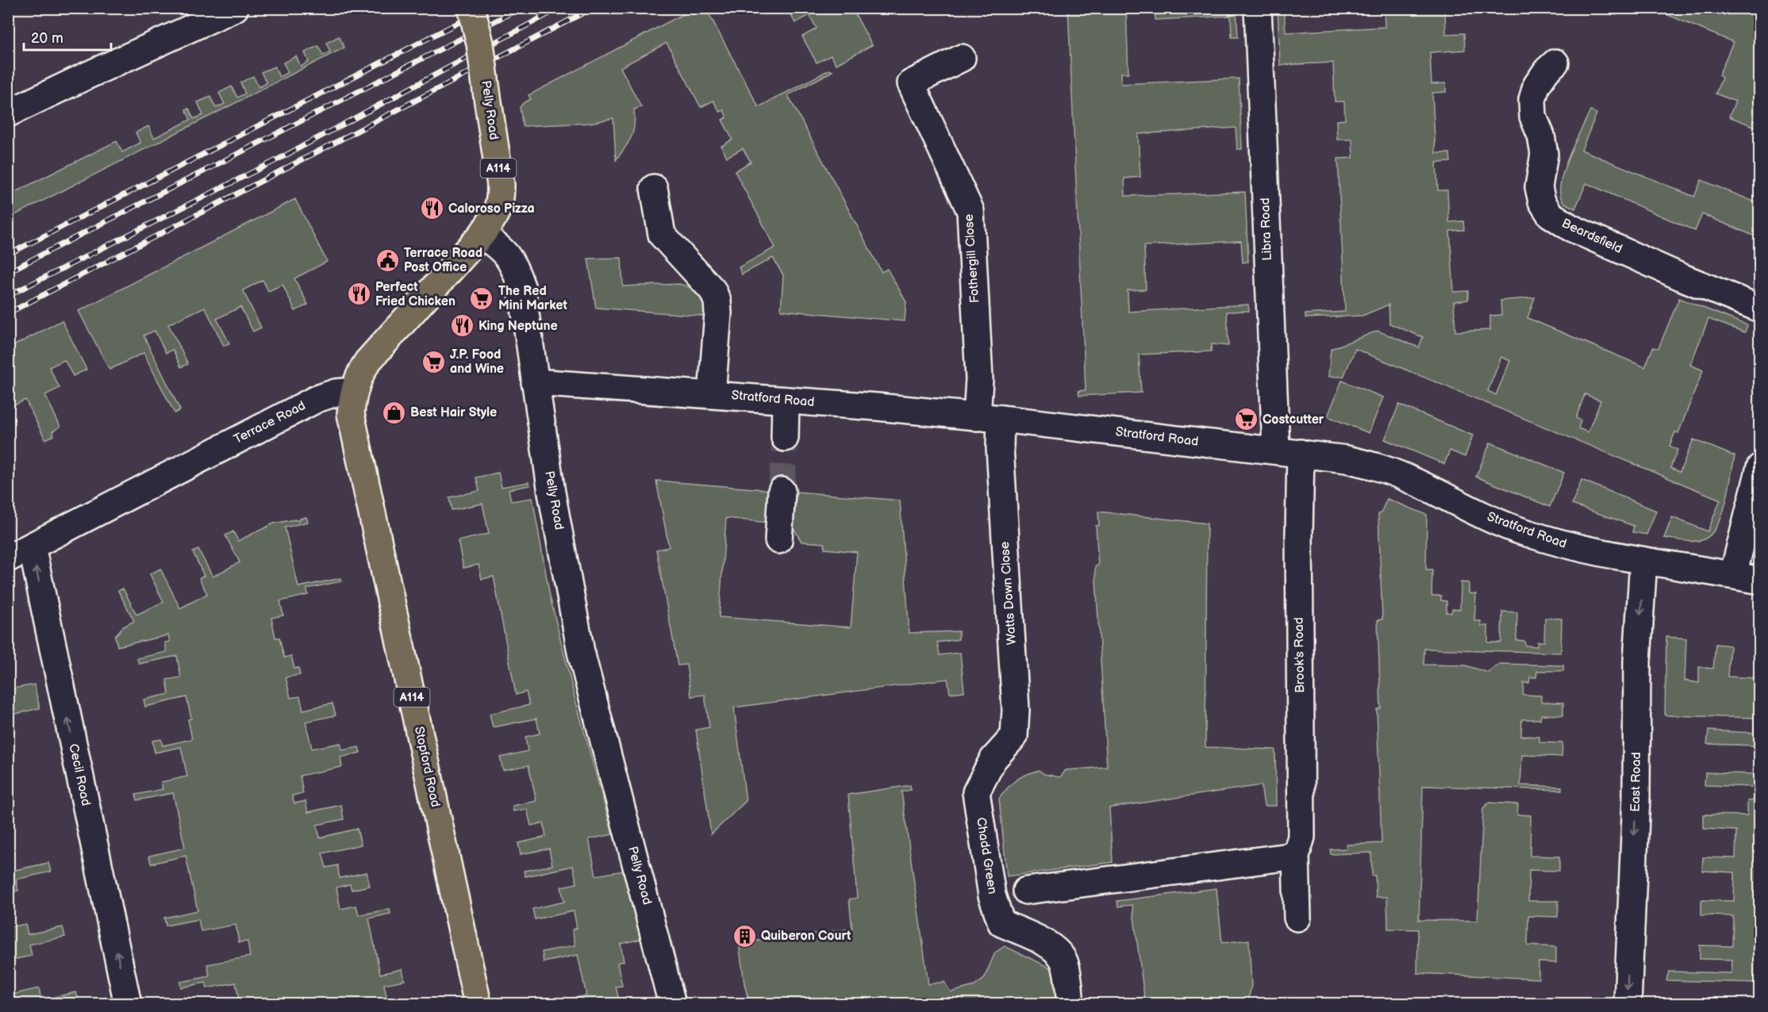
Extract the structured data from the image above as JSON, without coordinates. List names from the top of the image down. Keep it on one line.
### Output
{"streets":{"main road":["Pelly Road","A114","Stopford Road"],"street":["Libra Road","Beardsfield","Fothergill Close","Stratford Road","Terrace Road","Watts Down Close","Brook's Road","Cecil Road","East Road","Chadd Green"]},"crossings":[["Pelly Road","A114"],["Pelly Road","Stratford Road"],["A114","Terrace Road"],["A114","Stopford Road"],["Libra Road","Stratford Road"],["Libra Road","Brook's Road"],["Fothergill Close","Stratford Road"],["Fothergill Close","Watts Down Close"],["Stratford Road","Watts Down Close"],["Stratford Road","Brook's Road"],["Stratford Road","East Road"],["Terrace Road","Stopford Road"],["Terrace Road","Cecil Road"],["Watts Down Close","Chadd Green"]],"one_way":["Cecil Road","East Road"],"places":{"restaurant":["Caloroso Pizza","Perfect Fried Chicken","King Neptune"],"public building":["Terrace Road Post Office"],"supermarket":["The Red Mini Market","J.P. Food and Wine","Costcutter"],"shop":["Best Hair Style"],"building":["Quiberon Court"]},"scale_bar":"20 m"}
